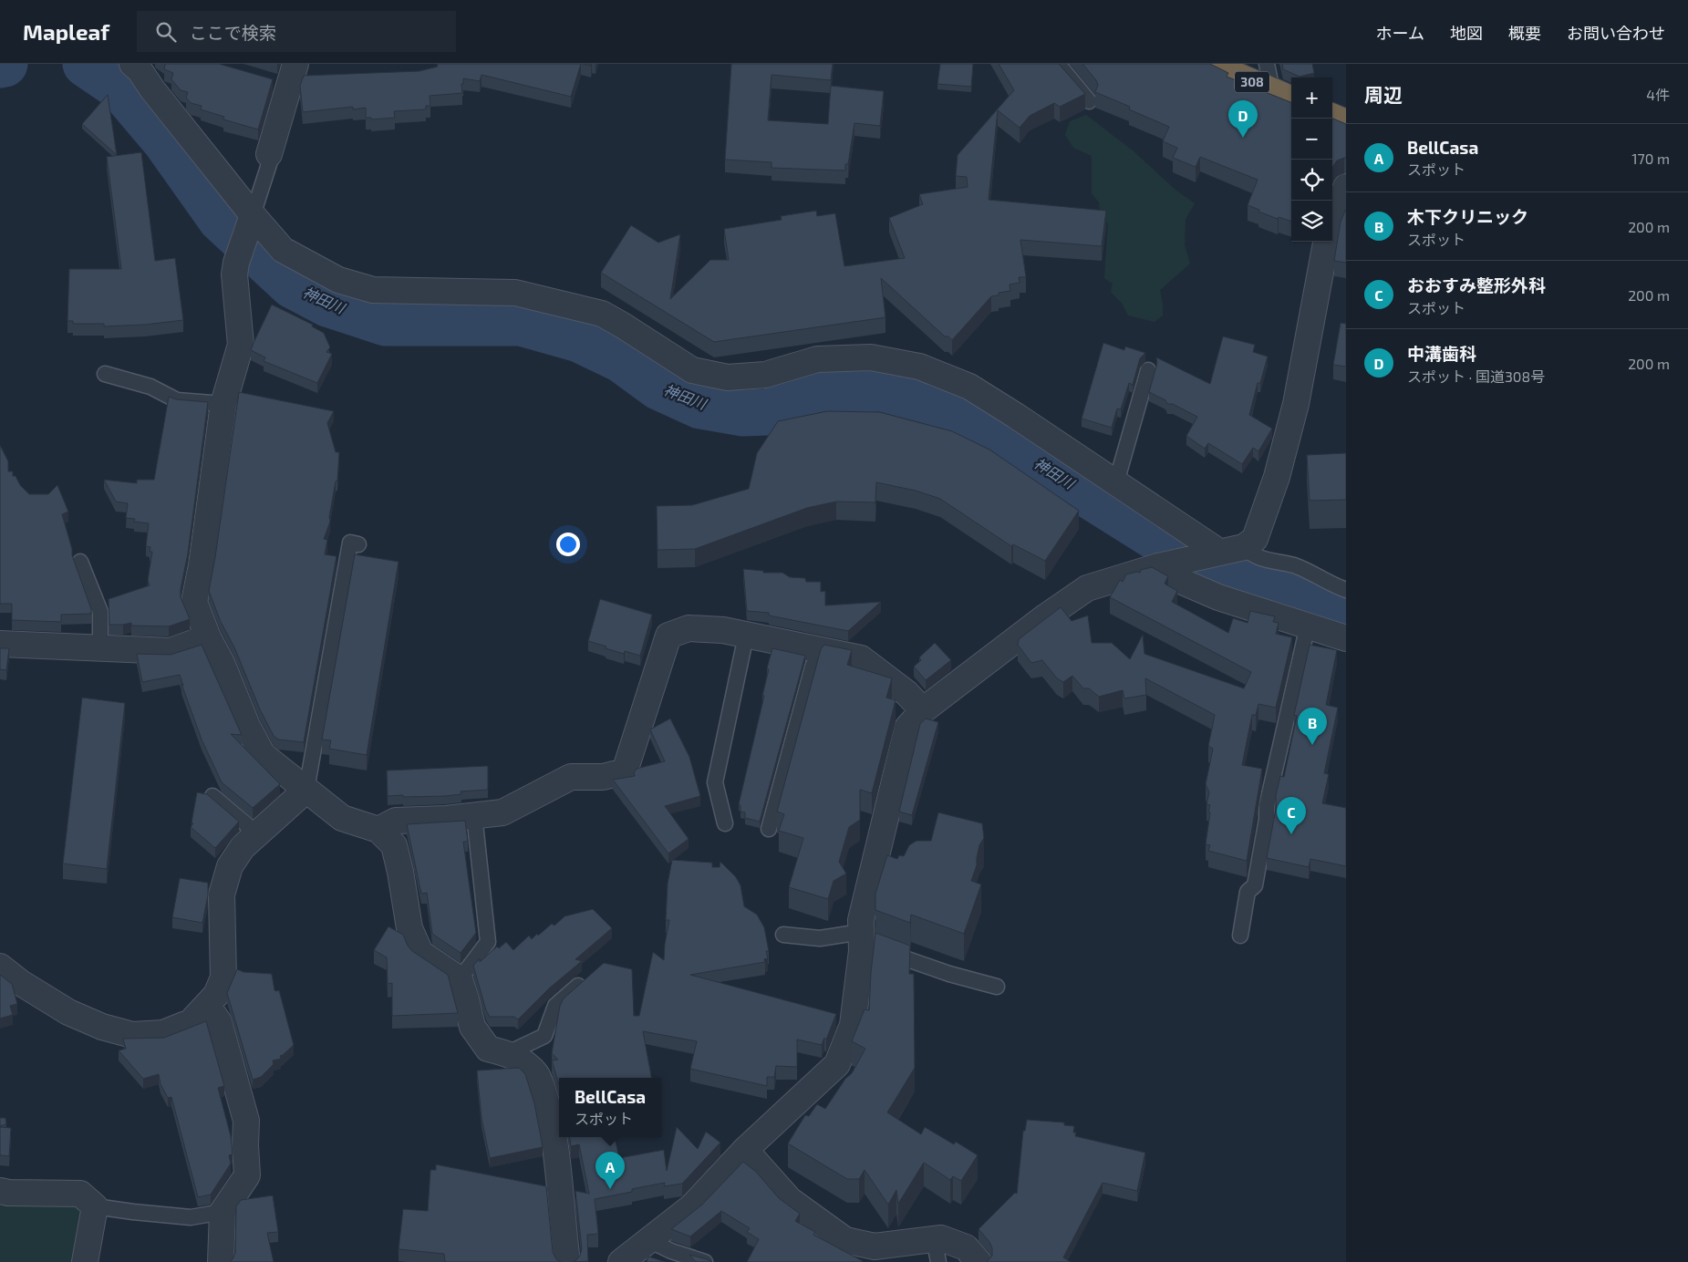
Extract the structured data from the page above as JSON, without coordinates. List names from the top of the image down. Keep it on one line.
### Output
{"streets":{"highway":["308"]},"water":["神田川"],"page":{"header":"Mapleaf","search":"ここで検索","nav":["ホーム","地図","概要","お問い合わせ"],"heading":["周辺","4件"],"map_buttons":["+","−"],"pins":["D","B","C","A"],"list":[{"mark":"A","name":"BellCasa","note":"スポット","value":"170 m"},{"mark":"B","name":"木下クリニック","note":"スポット","value":"200 m"},{"mark":"C","name":"おおすみ整形外科","note":"スポット","value":"200 m"},{"mark":"D","name":"中溝歯科","note":"スポット · 国道308号","value":"200 m"}],"popup":["BellCasa","スポット"]}}
